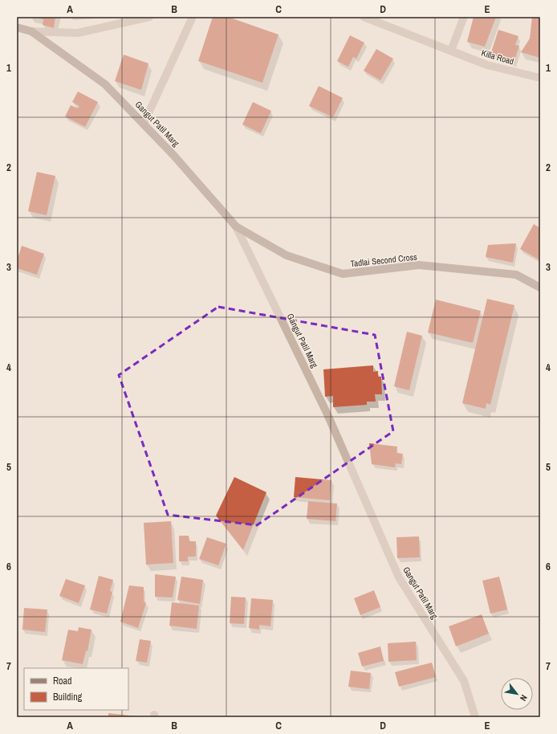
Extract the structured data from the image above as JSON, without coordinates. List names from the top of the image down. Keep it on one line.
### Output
{"streets":{"main road":["Gangut Patil Marg","Tadlai Second Cross"],"street":["Killa Road"]},"crossings":[["Gangut Patil Marg","Tadlai Second Cross"]],"legend":["Road","Building"],"north":"bottom right","grid":{"columns":["A","B","C","D","E"],"rows":["1","2","3","4","5","6","7"]}}
